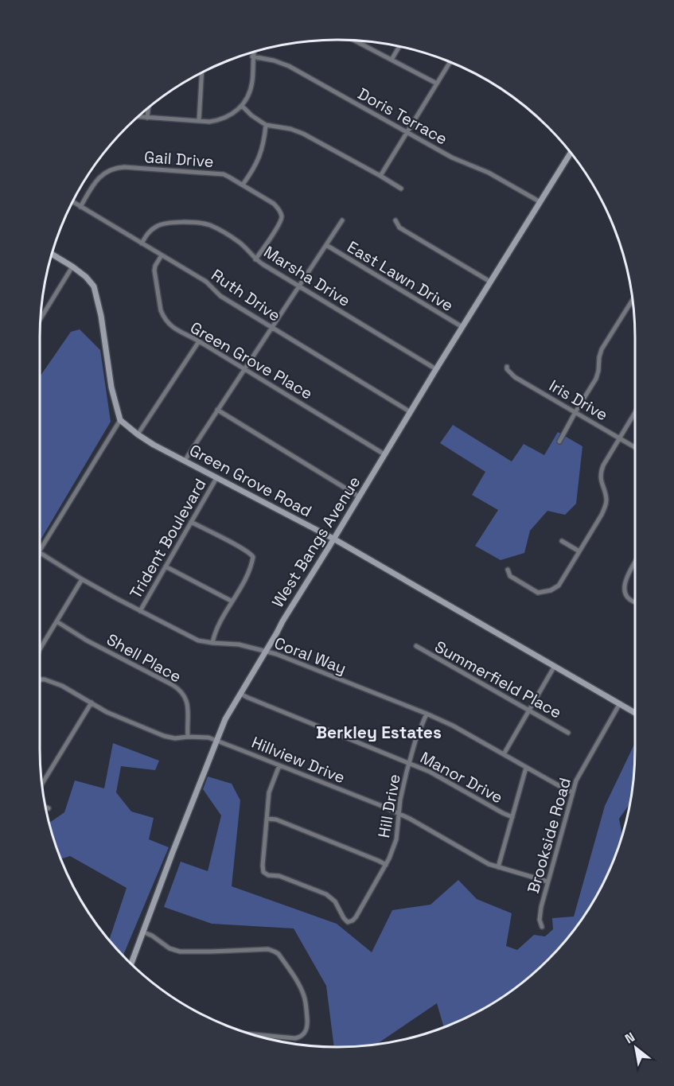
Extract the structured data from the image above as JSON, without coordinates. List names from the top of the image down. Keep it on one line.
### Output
{"streets":{"street":["Doris Terrace","Gail Drive","Marsha Drive","East Lawn Drive","Ruth Drive","Green Grove Place","Iris Drive","Green Grove Road","Trident Boulevard","West Bangs Avenue","Coral Way","Shell Place","Summerfield Place","Hillview Drive","Manor Drive","Hill Drive","Brookside Road"]},"crossings":[["Doris Terrace","West Bangs Avenue"],["Gail Drive","Marsha Drive"],["Gail Drive","Ruth Drive"],["Marsha Drive","Ruth Drive"],["Marsha Drive","West Bangs Avenue"],["East Lawn Drive","West Bangs Avenue"],["Ruth Drive","Green Grove Place"],["Ruth Drive","West Bangs Avenue"],["Green Grove Place","West Bangs Avenue"],["Green Grove Road","Trident Boulevard"],["Green Grove Road","West Bangs Avenue"],["Green Grove Road","Brookside Road"],["Trident Boulevard","Coral Way"],["West Bangs Avenue","Coral Way"],["West Bangs Avenue","Hillview Drive"],["West Bangs Avenue","Manor Drive"],["Coral Way","Hill Drive"],["Coral Way","Brookside Road"],["Shell Place","Hillview Drive"],["Hillview Drive","Hill Drive"],["Hillview Drive","Brookside Road"],["Manor Drive","Hill Drive"]],"districts":["Berkley Estates"],"north":"top left"}
